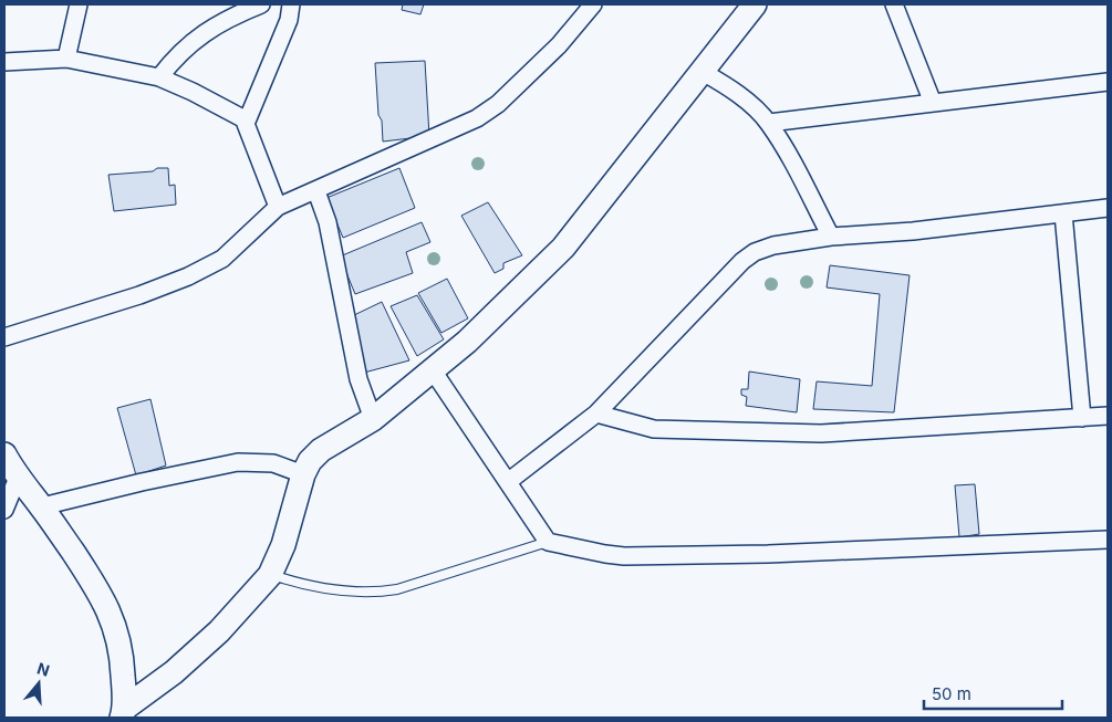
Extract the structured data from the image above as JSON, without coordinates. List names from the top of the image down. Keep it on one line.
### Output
{"scale_bar":"50 m","north":"top"}
